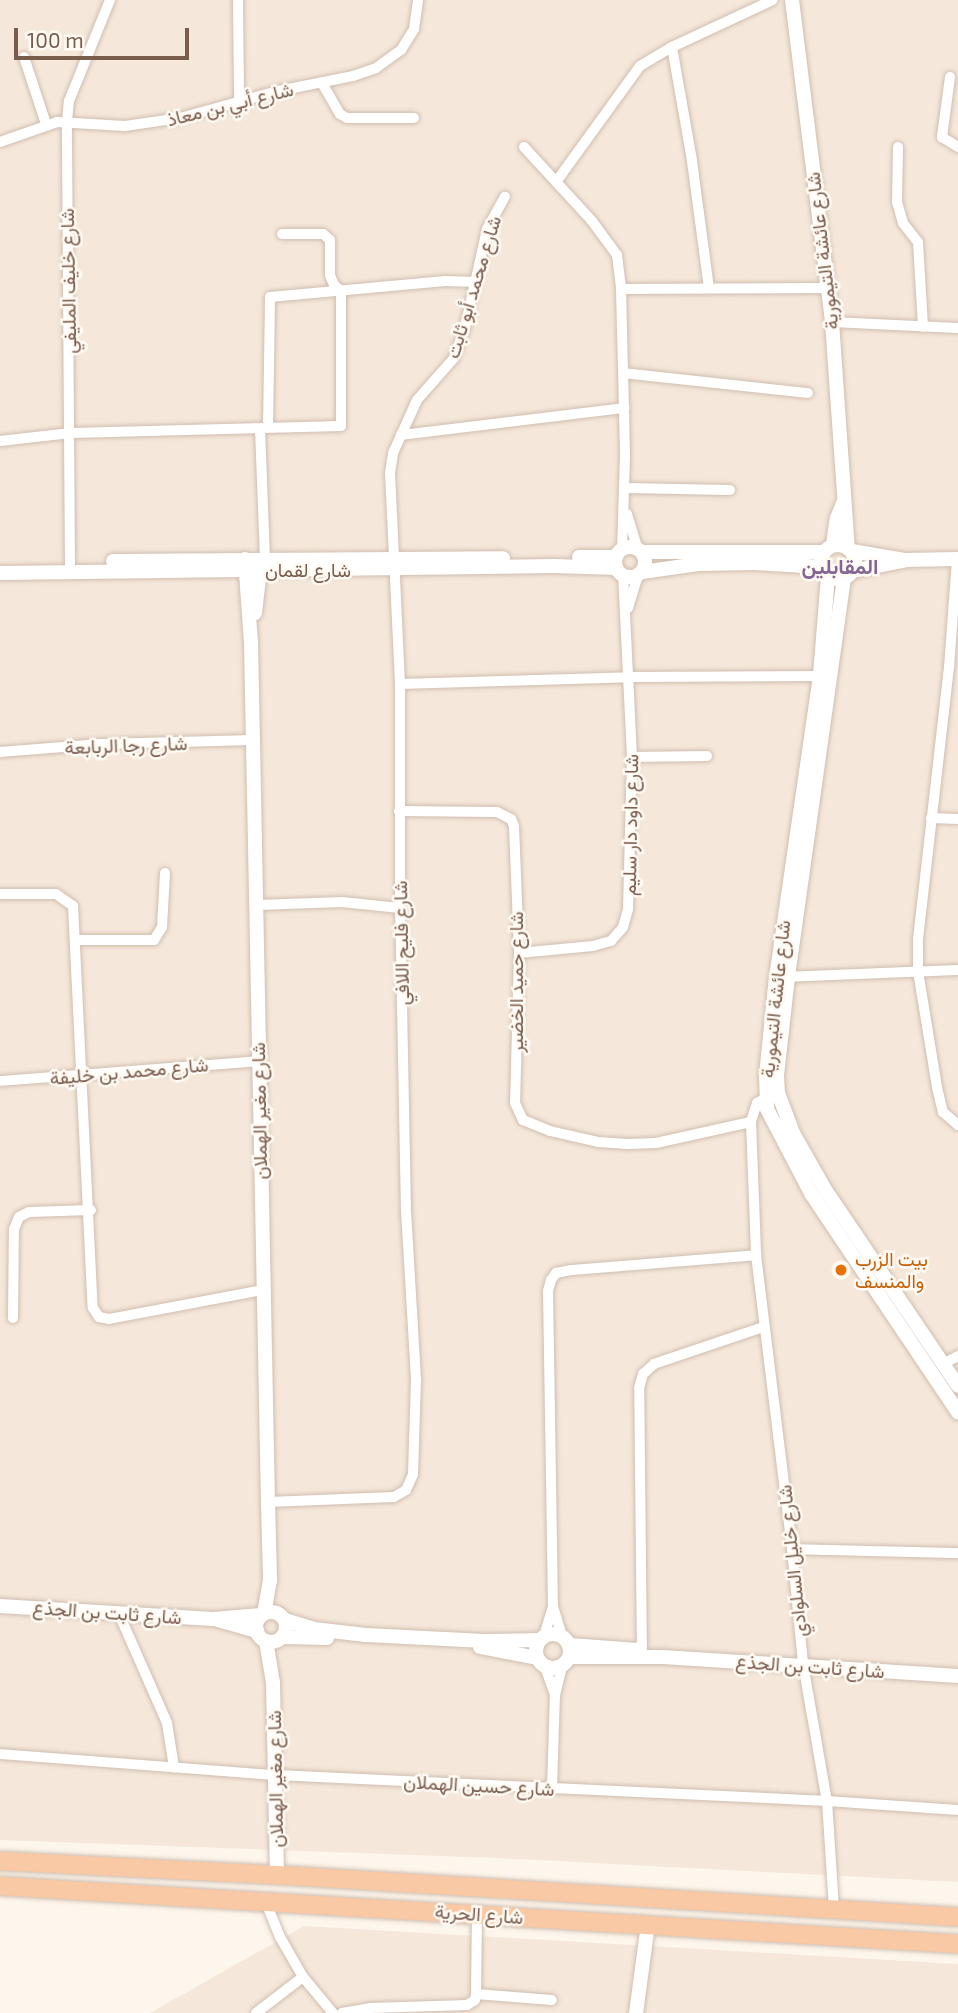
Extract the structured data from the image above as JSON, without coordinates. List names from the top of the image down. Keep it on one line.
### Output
{"streets":{"highway":["شارع الحرية"],"street":["شارع أبي بن معاذ","شارع عائشة التيمورية","شارع خليف المليفي","شارع محمد أبو ثابت","شارع لقمان","شارع رجا الربابعة","شارع داود دار سليم","شارع فليح اللافي","شارع حميد الخضير","شارع محمد بن خليفة","شارع مغير الهملان","شارع خليل السلوادي","شارع ثابت بن الجذع","شارع حسين الهملان"]},"crossings":[["شارع أبي بن معاذ","شارع خليف المليفي"],["شارع خليف المليفي","شارع لقمان"],["شارع محمد أبو ثابت","شارع لقمان"],["شارع محمد أبو ثابت","شارع فليح اللافي"],["شارع لقمان","شارع داود دار سليم"],["شارع لقمان","شارع مغير الهملان"],["شارع رجا الربابعة","شارع مغير الهملان"],["شارع داود دار سليم","شارع حميد الخضير"],["شارع فليح اللافي","شارع حميد الخضير"],["شارع فليح اللافي","شارع مغير الهملان"],["شارع حميد الخضير","شارع خليل السلوادي"],["شارع محمد بن خليفة","شارع مغير الهملان"],["شارع مغير الهملان","شارع ثابت بن الجذع"],["شارع مغير الهملان","شارع حسين الهملان"],["شارع مغير الهملان","شارع الحرية"],["شارع خليل السلوادي","شارع ثابت بن الجذع"],["شارع خليل السلوادي","شارع حسين الهملان"],["شارع خليل السلوادي","شارع الحرية"]],"districts":["المقابلين"],"places":["بيت الزرب والمنسف"],"scale_bar":"100 m"}
